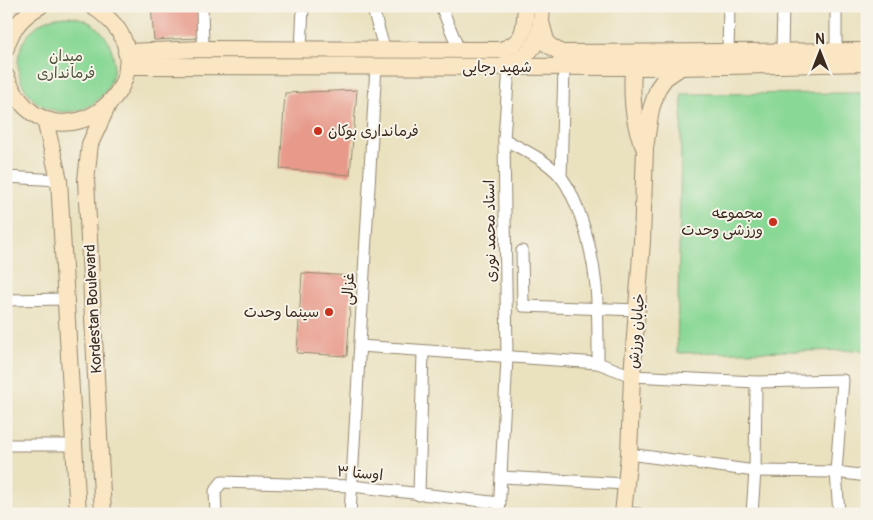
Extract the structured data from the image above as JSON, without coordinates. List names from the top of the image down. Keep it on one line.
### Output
{"streets":{"main road":["شهید رجایی","Kordestan Boulevard","خیابان ورزش"],"street":["استاد محمد نوری","غزالی","اوستا ۳"]},"crossings":[["شهید رجایی","استاد محمد نوری"],["شهید رجایی","غزالی"],["شهید رجایی","خیابان ورزش"],["استاد محمد نوری","اوستا ۳"],["غزالی","اوستا ۳"]],"parks":["میدان فرمانداری"],"places":["فرمانداری بوکان","مجموعه ورزشی وحدت","سینما وحدت"],"north":"top"}
